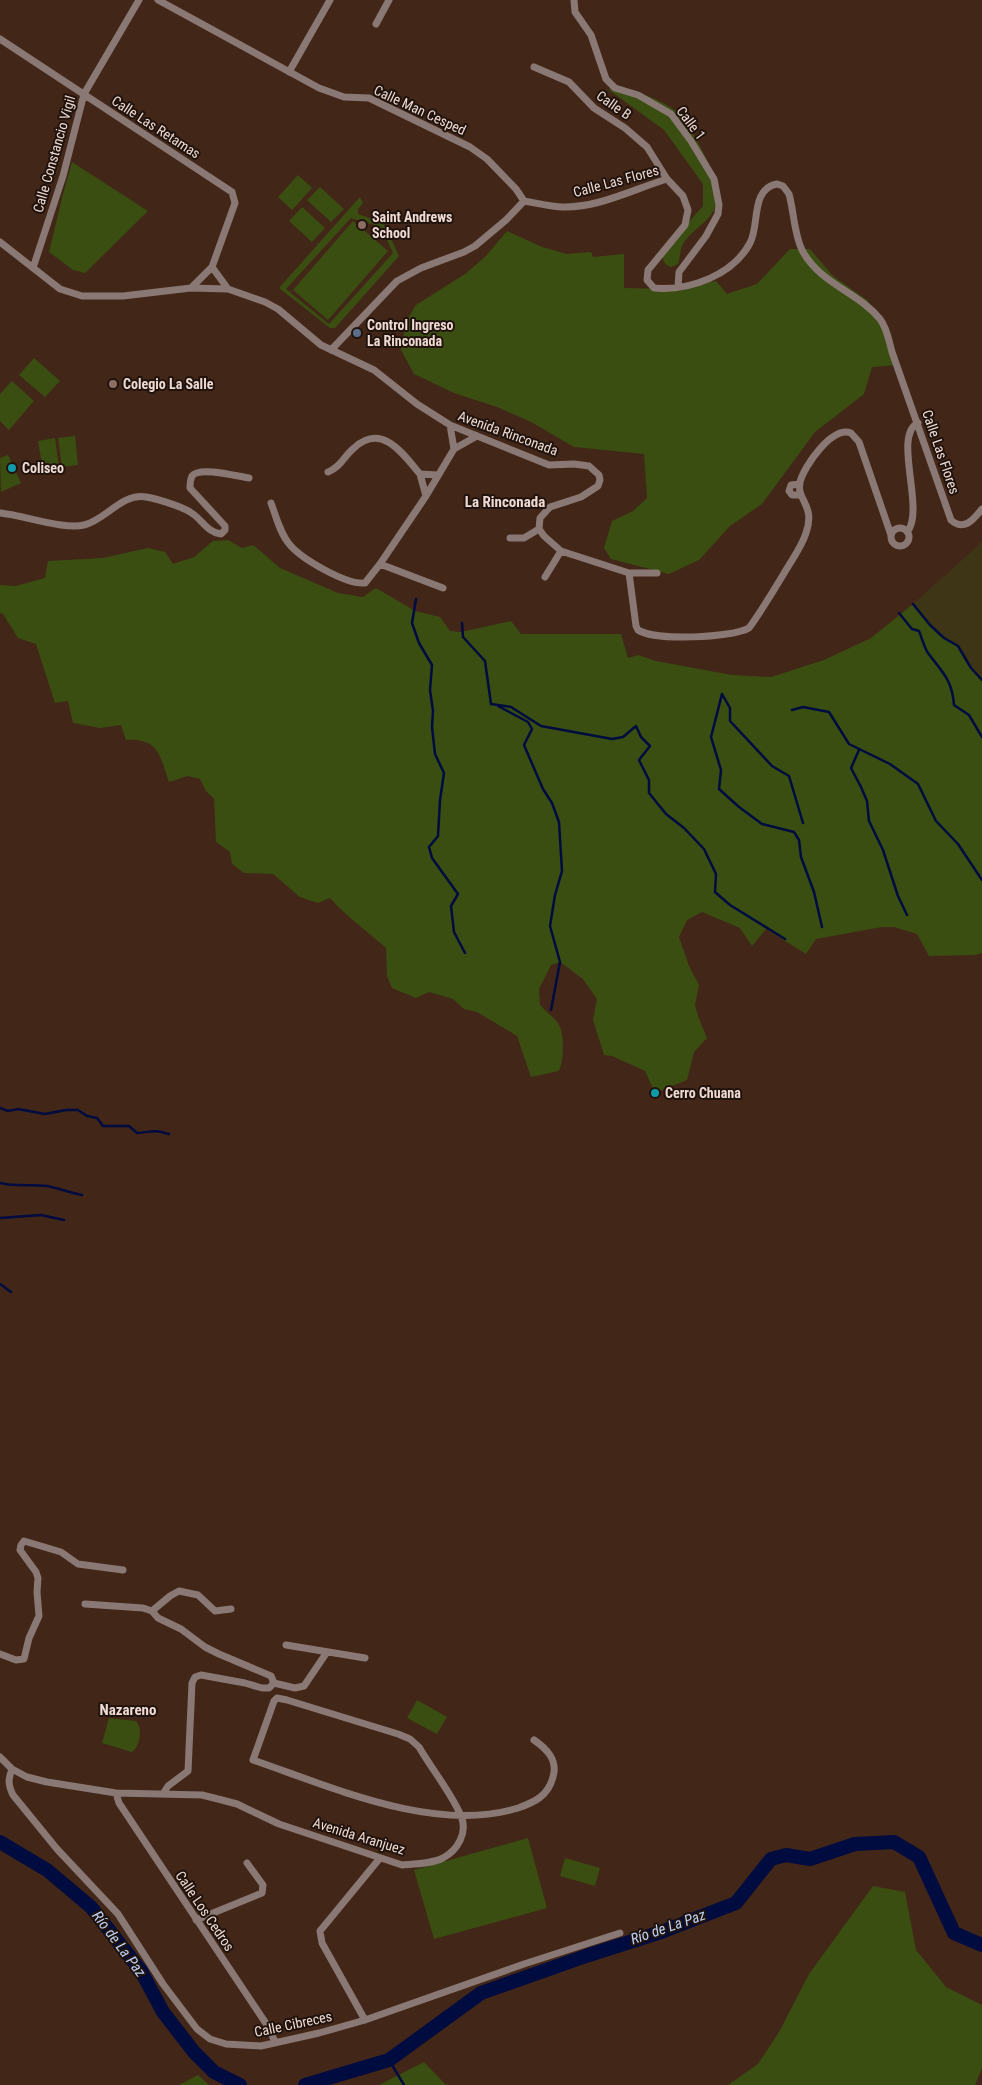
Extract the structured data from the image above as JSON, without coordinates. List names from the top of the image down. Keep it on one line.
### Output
{"streets":{"street":["Calle B","Calle Man Cesped","Calle 1","Calle Las Retamas","Calle Constancio Vigil","Calle Las Flores","Avenida Rinconada","Avenida Aranjuez","Calle Los Cedros","Calle Cibreces"]},"crossings":[["Calle B","Calle Las Flores"],["Calle Man Cesped","Calle Las Flores"],["Calle 1","Calle Las Flores"],["Calle Las Retamas","Calle Constancio Vigil"],["Calle Las Retamas","Avenida Rinconada"],["Calle Constancio Vigil","Avenida Rinconada"],["Avenida Aranjuez","Calle Los Cedros"],["Avenida Aranjuez","Calle Cibreces"],["Calle Los Cedros","Calle Cibreces"]],"districts":["La Rinconada","Nazareno"],"water":["Río de La Paz"],"places":["Saint Andrews School","Control Ingreso La Rinconada","Colegio La Salle","Coliseo","Cerro Chuana"]}
